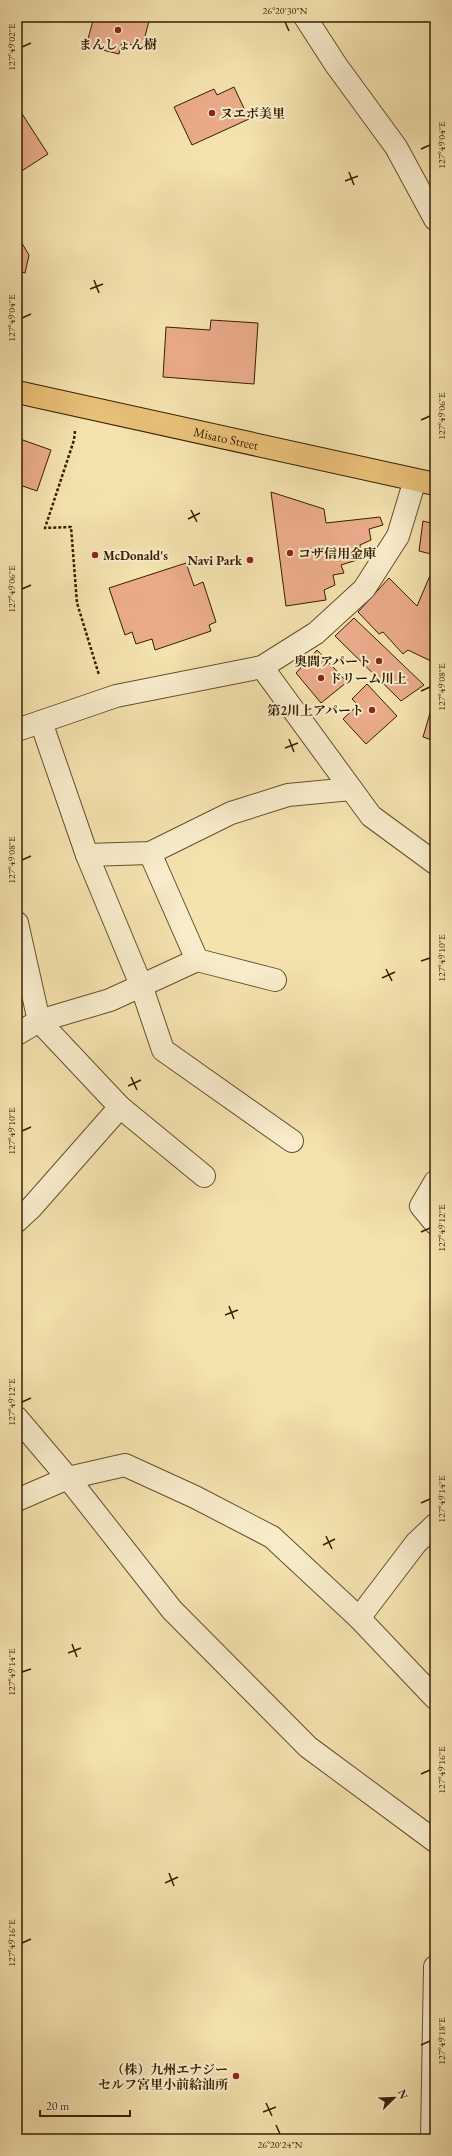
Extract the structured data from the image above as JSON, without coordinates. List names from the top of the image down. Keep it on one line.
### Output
{"streets":{"main road":["Misato Street"]},"places":["まんしょん樹","ヌエボ美里","コザ信用金庫","McDonald's","Navi Park","奥間アパート","ドリーム川上","第2川上アパート","（株）九州エナジー セルフ宮里小前給油所"],"scale_bar":"20 m","north":"top right","coordinates":["26°20'30\"N","127°49'02\"E","127°49'04\"E","127°49'06\"E","127°49'08\"E","127°49'10\"E","127°49'12\"E","127°49'14\"E","127°49'16\"E","127°49'18\"E","26°20'24\"N"]}
